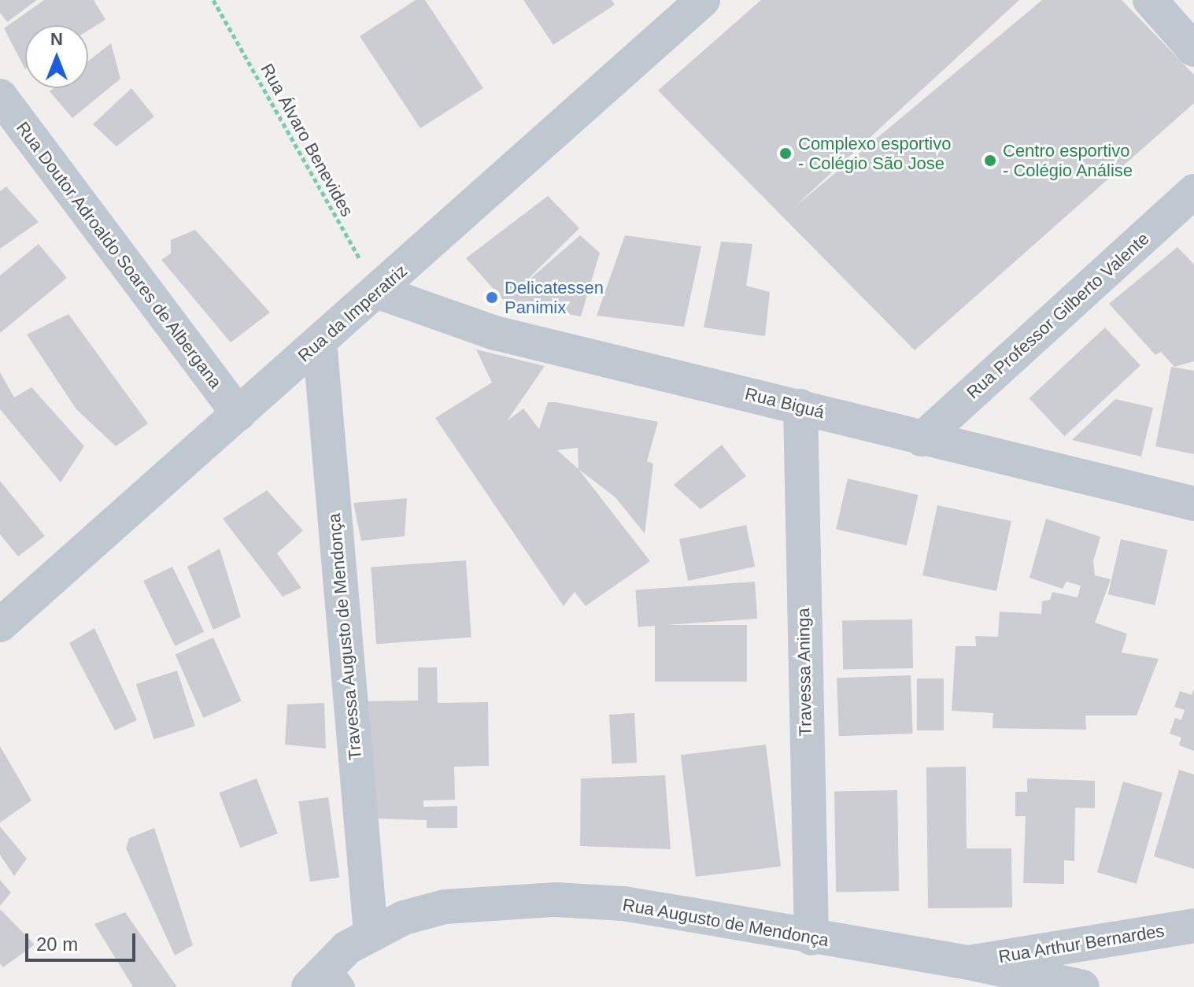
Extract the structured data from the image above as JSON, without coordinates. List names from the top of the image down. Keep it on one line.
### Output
{"streets":{"street":["Rua Doutor Adroaldo Soares de Albergana","Rua da Imperatriz","Rua Professor Gilberto Valente","Rua Biguá","Travessa Augusto de Mendonça","Travessa Aninga","Rua Augusto de Mendonça","Rua Arthur Bernardes"],"path":["Rua Álvaro Benevides"]},"crossings":[["Rua Álvaro Benevides","Rua da Imperatriz"],["Rua Álvaro Benevides","Rua Biguá"],["Rua Doutor Adroaldo Soares de Albergana","Rua da Imperatriz"],["Rua da Imperatriz","Rua Biguá"],["Rua da Imperatriz","Travessa Augusto de Mendonça"],["Rua Professor Gilberto Valente","Rua Biguá"],["Rua Biguá","Travessa Aninga"],["Travessa Augusto de Mendonça","Rua Augusto de Mendonça"],["Travessa Aninga","Rua Augusto de Mendonça"],["Rua Augusto de Mendonça","Rua Arthur Bernardes"]],"places":["Complexo esportivo - Colégio São Jose","Centro esportivo - Colégio Análise","Delicatessen Panimix"],"scale_bar":"20 m","north":"top"}
